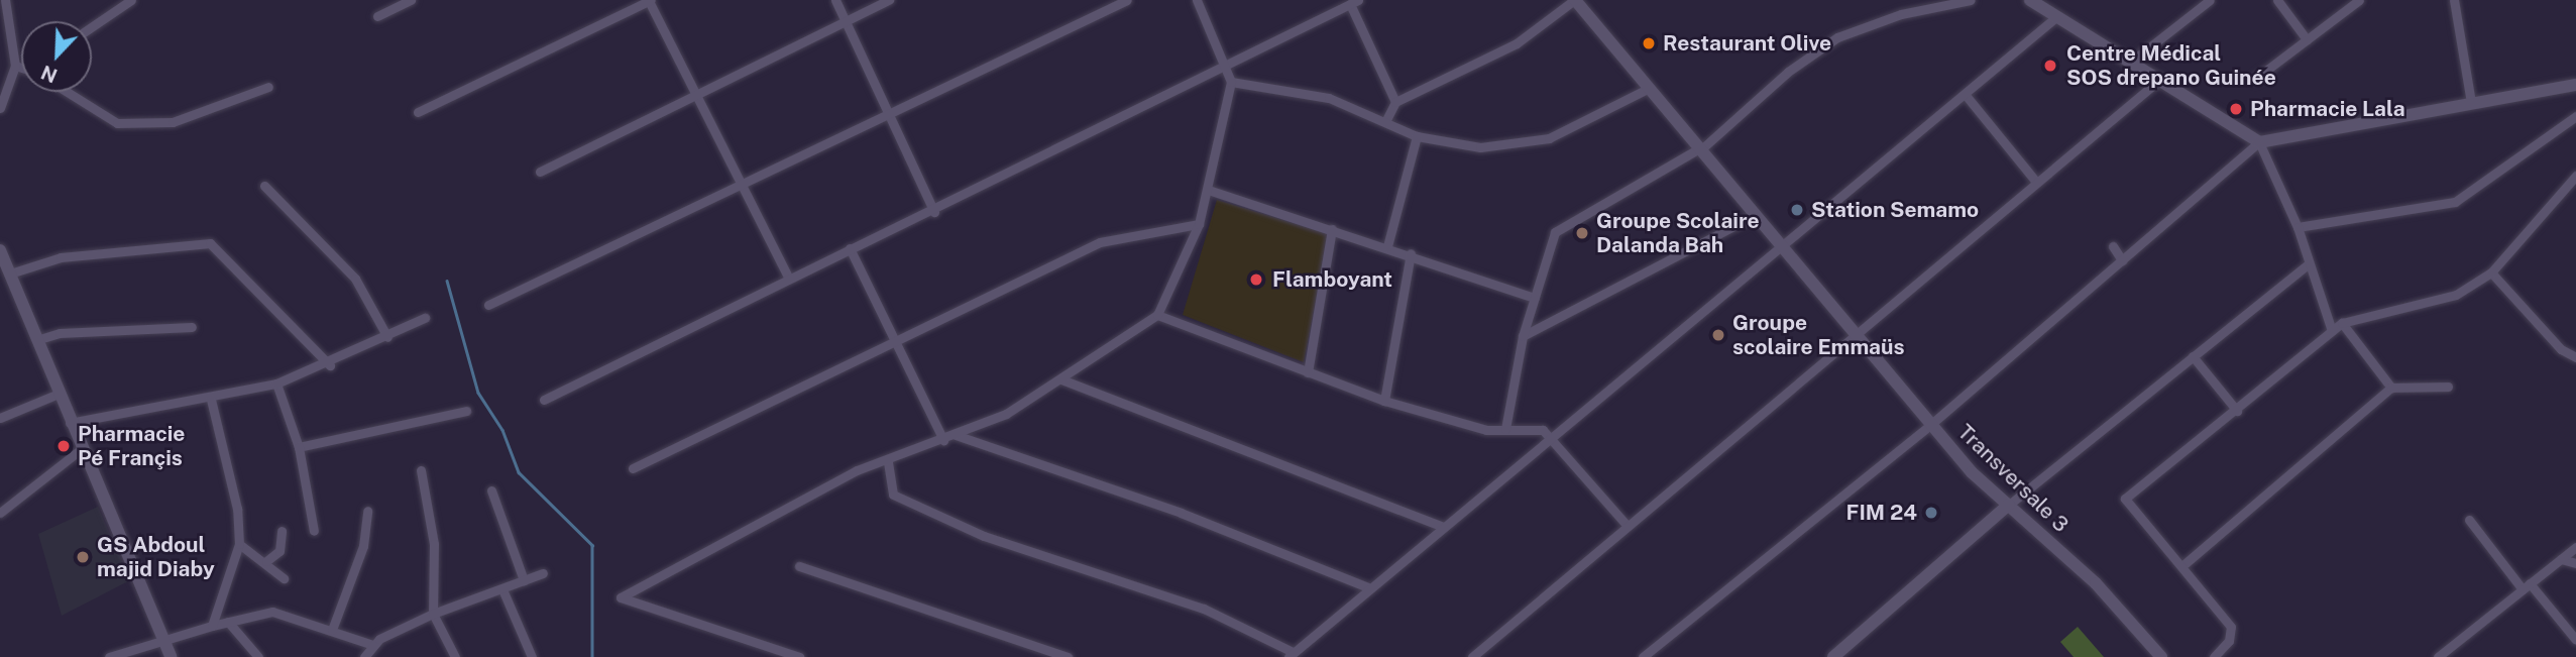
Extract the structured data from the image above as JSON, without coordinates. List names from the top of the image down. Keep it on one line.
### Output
{"streets":{"street":["Transversale 3"]},"places":["Restaurant Olive","Centre Médical SOS drepano Guinée","Pharmacie Lala","Station Semamo","Groupe Scolaire Dalanda Bah","Flamboyant","Groupe scolaire Emmaüs","Pharmacie Pé Françis","FIM 24","GS Abdoul majid Diaby"],"north":"bottom left"}
